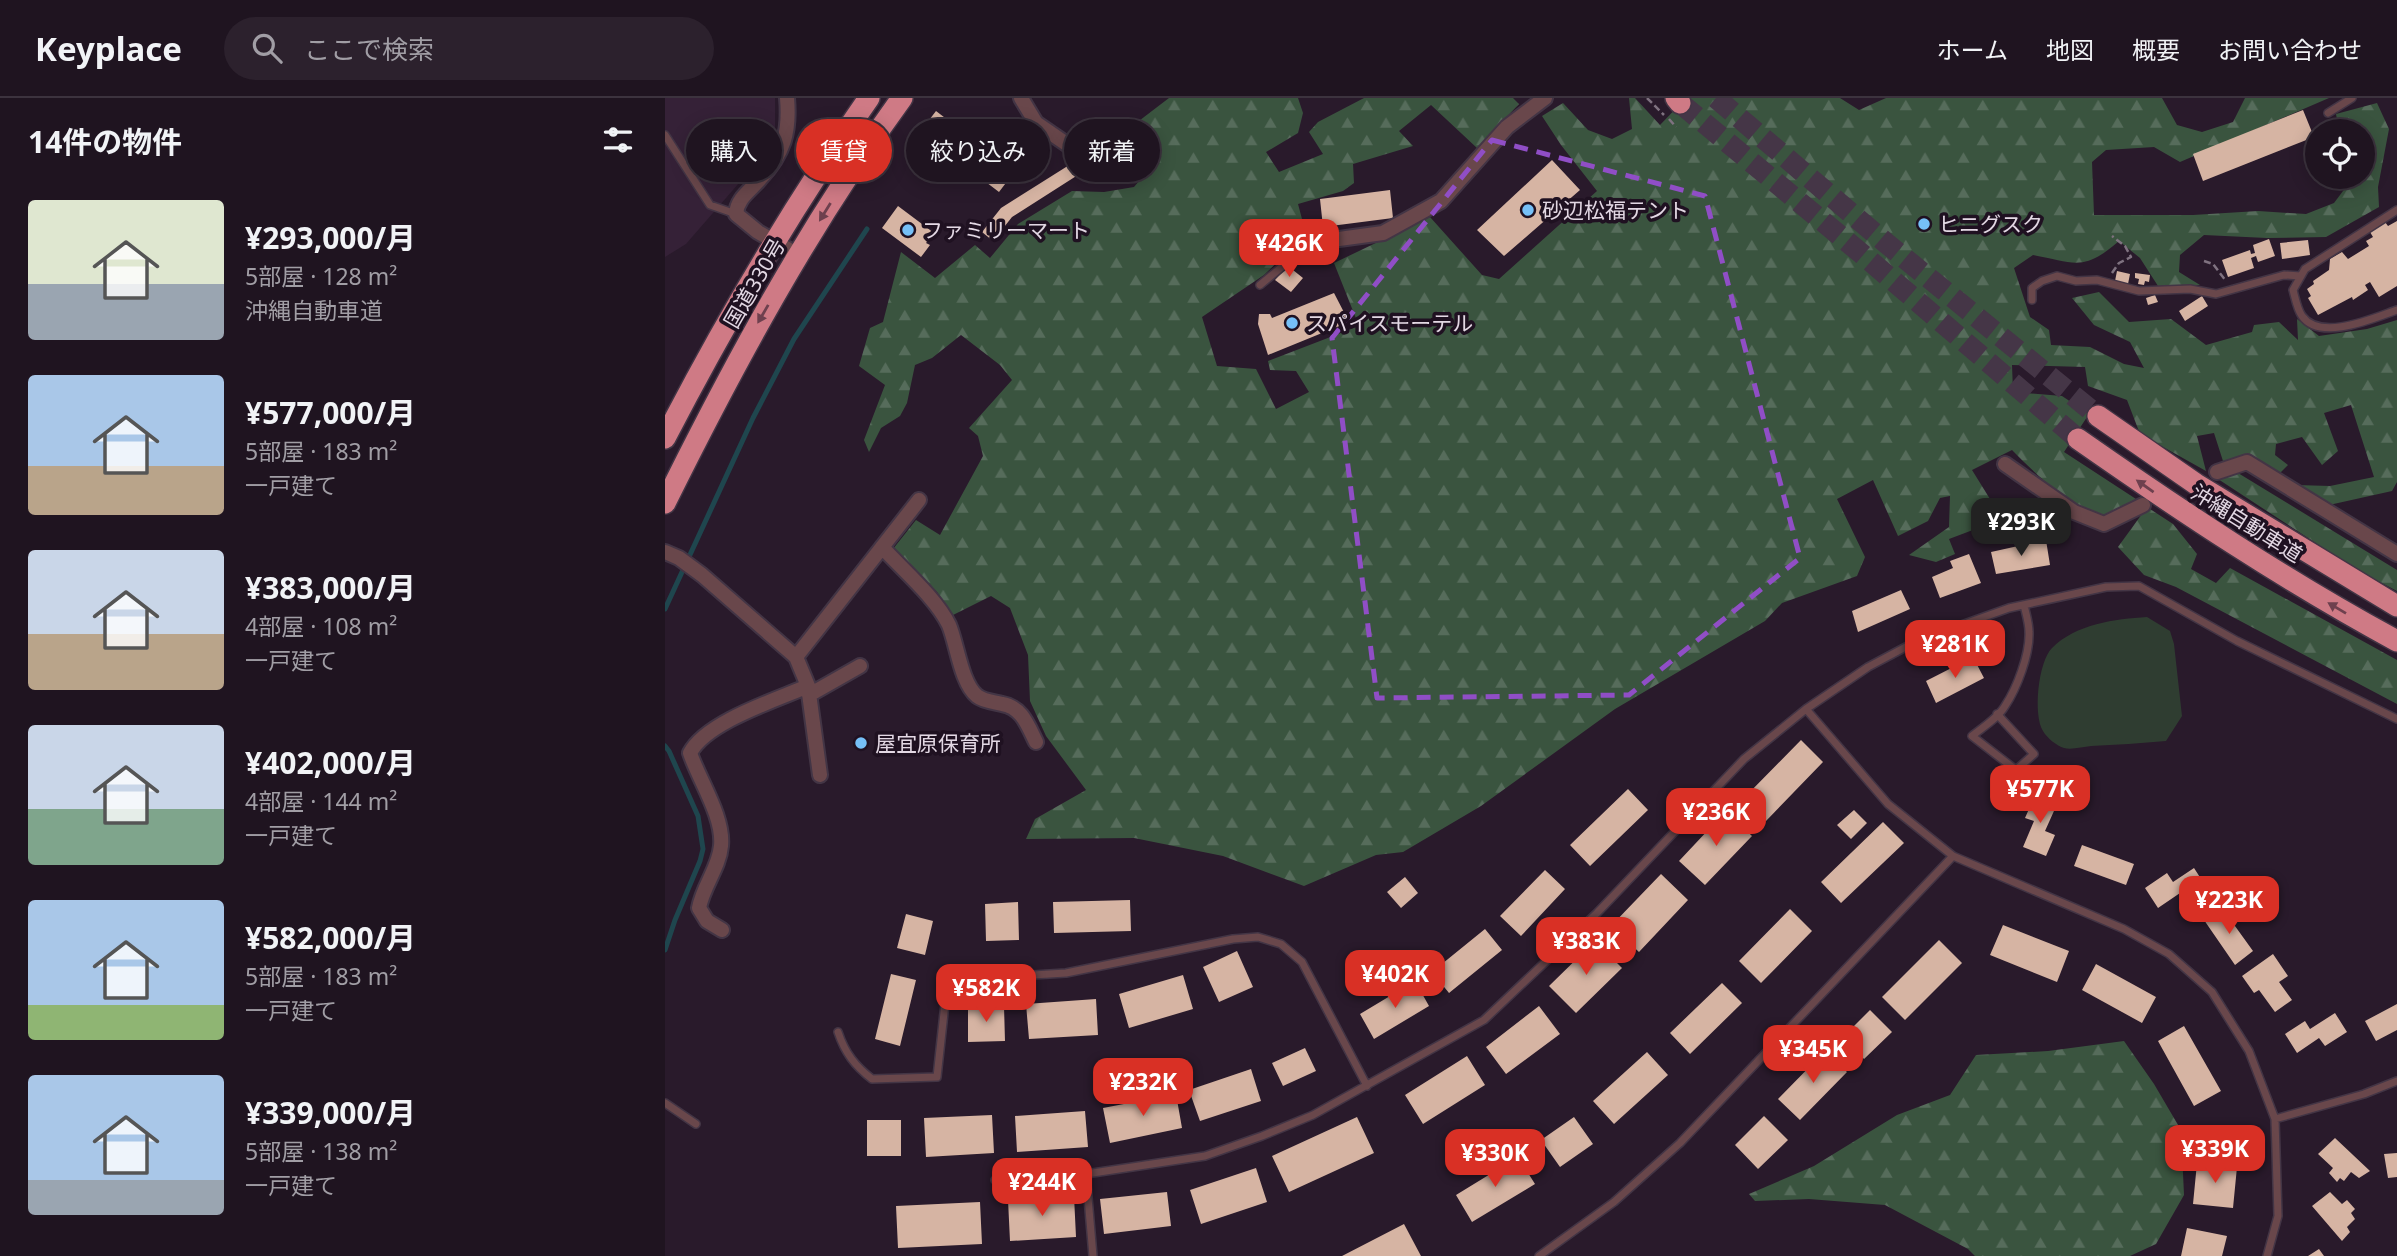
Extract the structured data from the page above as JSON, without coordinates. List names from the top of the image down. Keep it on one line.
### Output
{"streets":{"highway":["国道330号","沖縄自動車道"]},"places":["砂辺松福テント","ヒニグスク","ファミリーマート","スパイスモーテル","屋宜原保育所"],"page":{"header":"Keyplace","search":"ここで検索","nav":["ホーム","地図","概要","お問い合わせ"],"heading":"14件の物件","chip":["購入","賃貸","絞り込み","新着"],"list":[{"name":"¥293,000/月","note":"5部屋 · 128 m² · 沖縄自動車道"},{"name":"¥577,000/月","note":"5部屋 · 183 m² · 一戸建て"},{"name":"¥383,000/月","note":"4部屋 · 108 m² · 一戸建て"},{"name":"¥402,000/月","note":"4部屋 · 144 m² · 一戸建て"},{"name":"¥582,000/月","note":"5部屋 · 183 m² · 一戸建て"},{"name":"¥339,000/月","note":"5部屋 · 138 m² · 一戸建て"}],"price":["¥426K","¥293K","¥281K","¥577K","¥236K","¥223K","¥383K","¥402K","¥582K","¥345K","¥232K","¥339K","¥330K","¥244K"]}}
